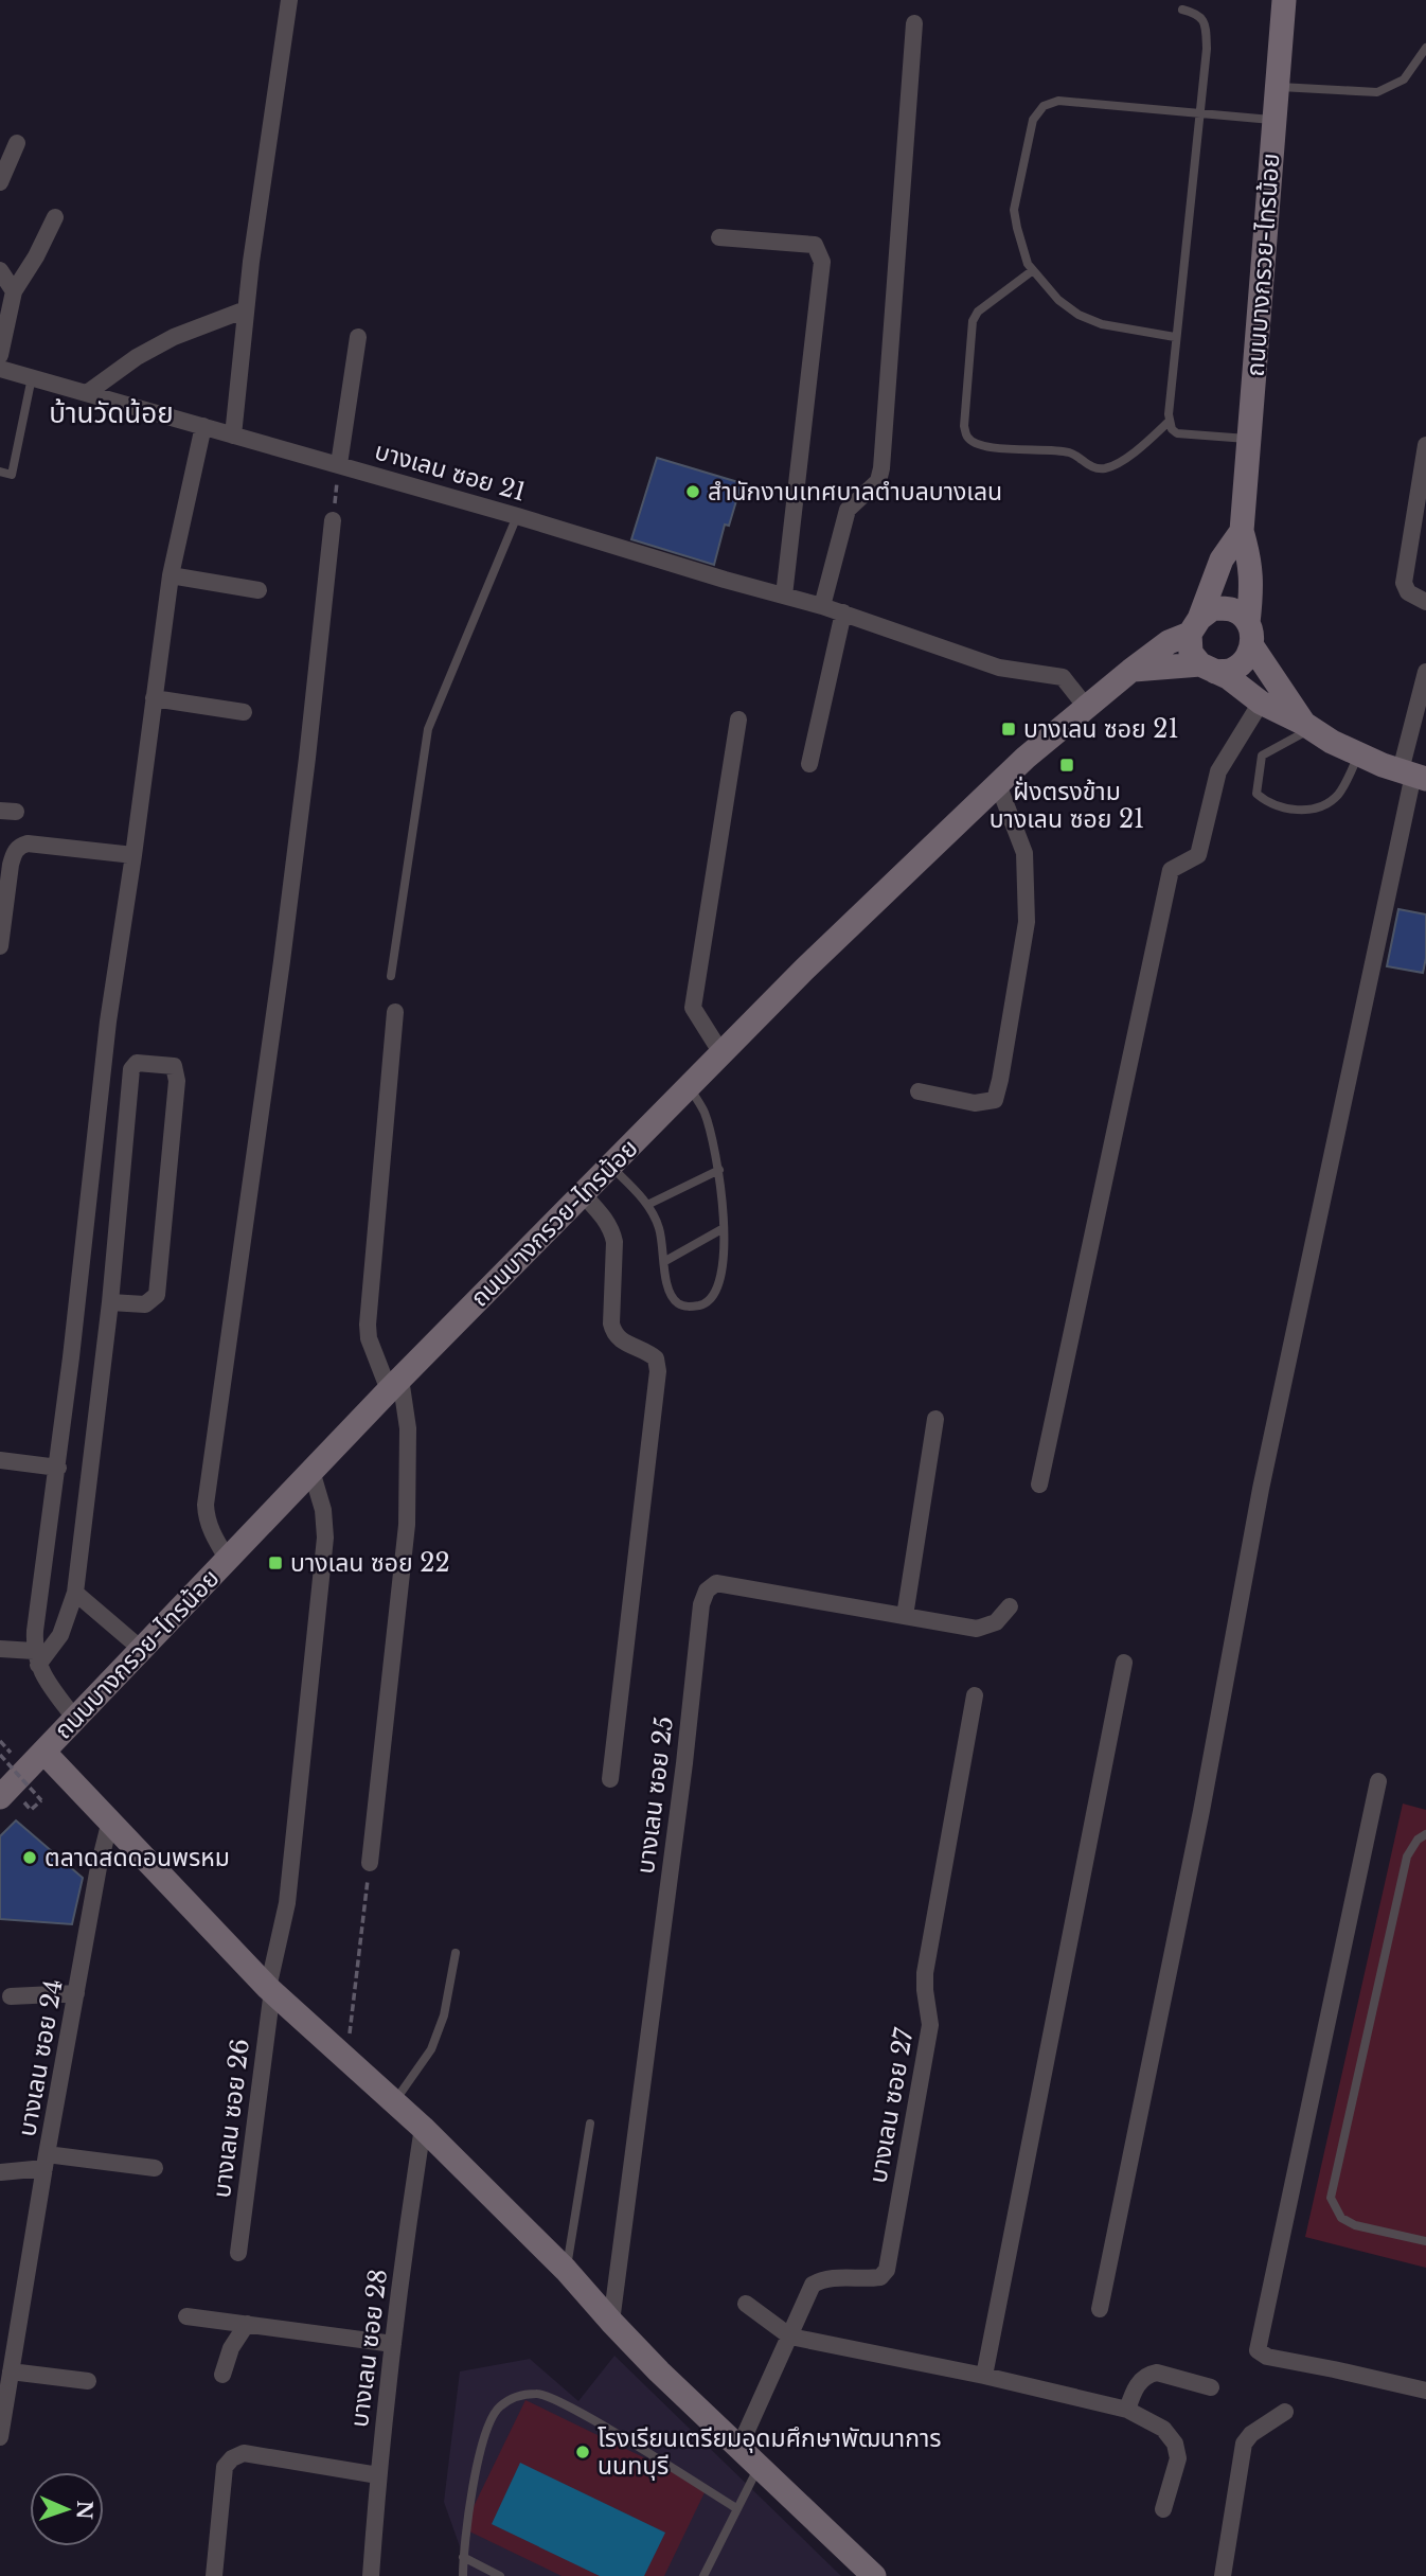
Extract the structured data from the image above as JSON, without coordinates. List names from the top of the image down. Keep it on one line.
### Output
{"streets":{"main road":["ถนนบางกรวย-ไทรน้อย"],"street":["บางเลน ซอย 21","บางเลน ซอย 25","บางเลน ซอย 24","บางเลน ซอย 27","บางเลน ซอย 26","บางเลน ซอย 28"]},"crossings":[["ถนนบางกรวย-ไทรน้อย","บางเลน ซอย 21"]],"districts":["บ้านวัดน้อย"],"places":{"other":["สำนักงานเทศบาลตำบลบางเลน","ตลาดสดดอนพรหม","โรงเรียนเตรียมอุดมศึกษาพัฒนาการ นนทบุรี"],"transit":["บางเลน ซอย 21","ฝั่งตรงข้าม บางเลน ซอย 21","บางเลน ซอย 22"]},"north":"right"}
